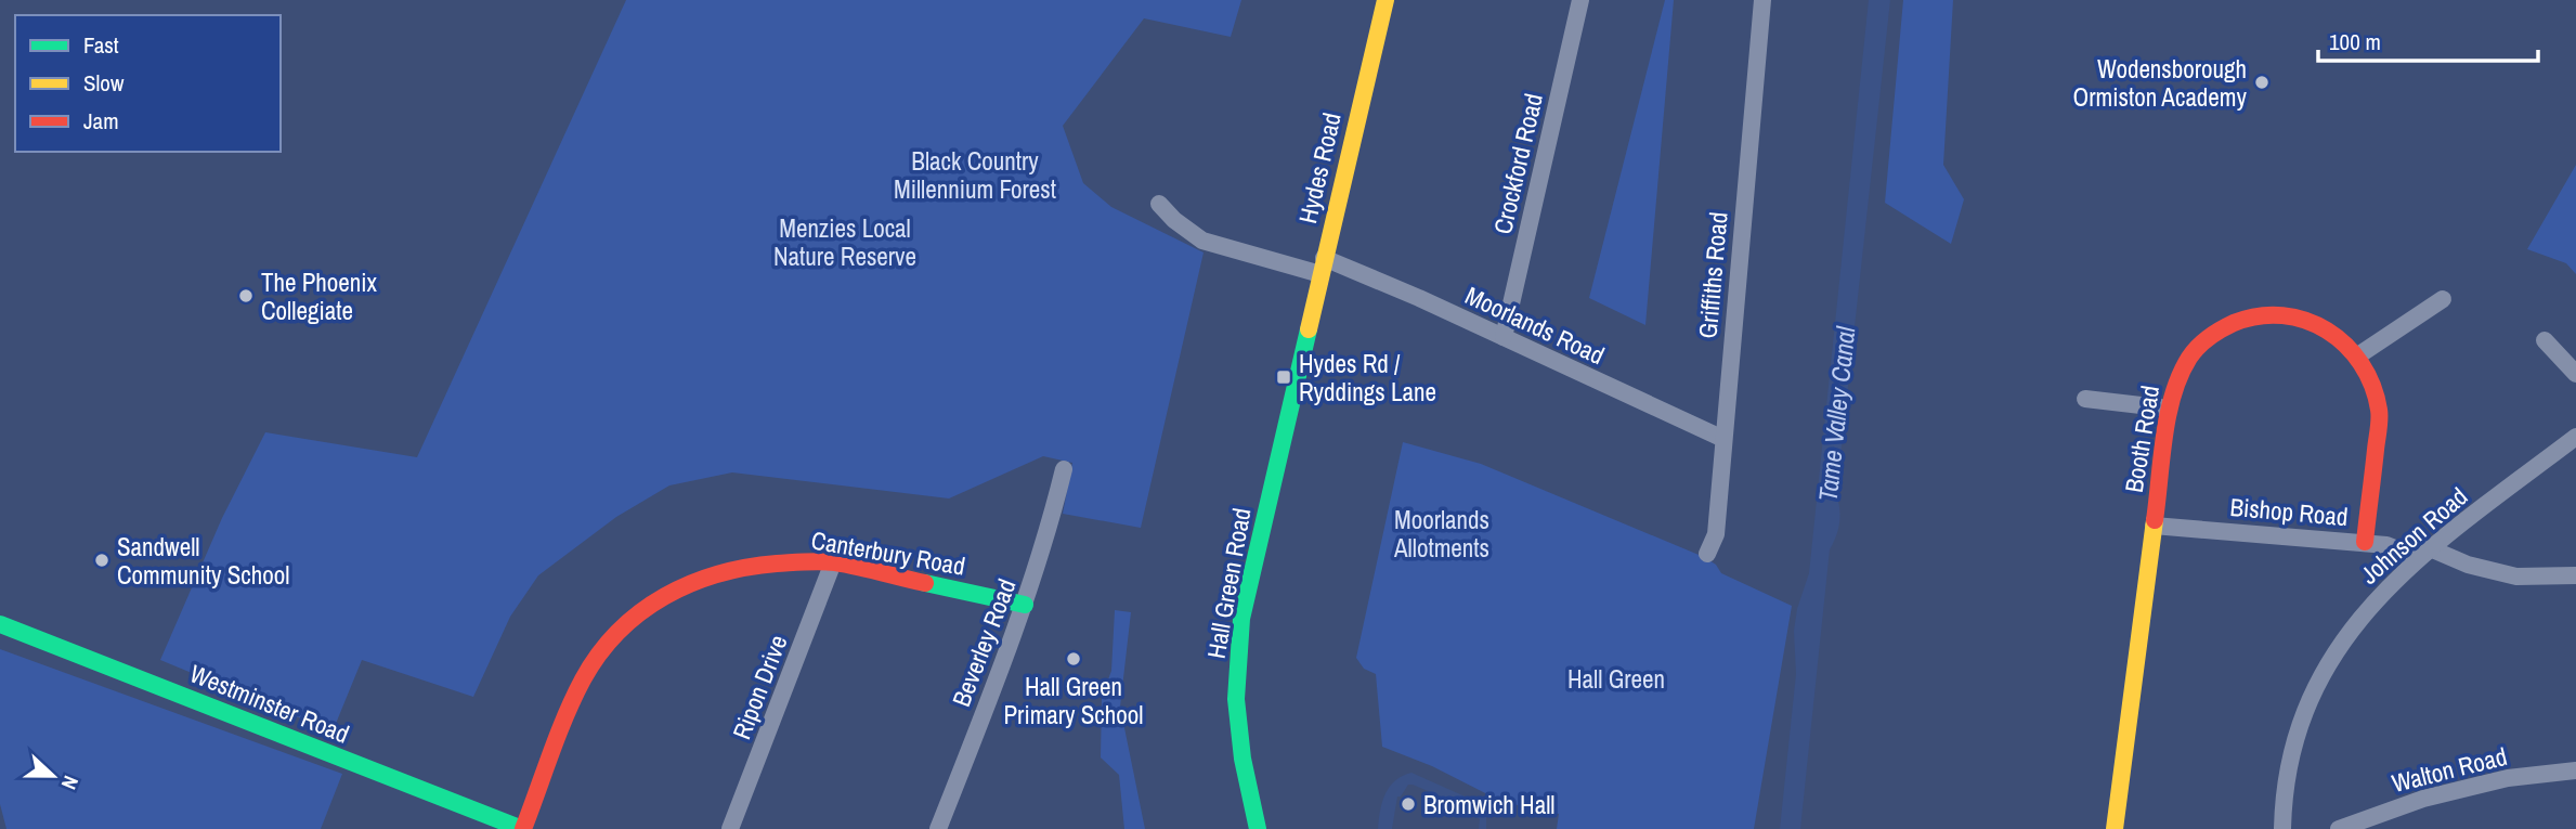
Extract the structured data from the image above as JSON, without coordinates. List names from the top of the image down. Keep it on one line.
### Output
{"streets":{"street":["Crockford Road","Hydes Road","Griffiths Road","Moorlands Road","Booth Road","Bishop Road","Johnson Road","Canterbury Road","Hall Green Road","Beverley Road","Ripon Drive","Westminster Road","Walton Road"]},"crossings":[["Crockford Road","Moorlands Road"],["Hydes Road","Moorlands Road"],["Hydes Road","Hall Green Road"],["Griffiths Road","Moorlands Road"],["Booth Road","Bishop Road"],["Bishop Road","Johnson Road"],["Canterbury Road","Beverley Road"],["Canterbury Road","Ripon Drive"],["Canterbury Road","Westminster Road"]],"water":["Tame Valley Canal"],"parks":["Black Country Millennium Forest","Menzies Local Nature Reserve","Moorlands Allotments","Hall Green"],"places":{"other":["Wodensborough Ormiston Academy","The Phoenix Collegiate","Sandwell Community School","Hall Green Primary School","Bromwich Hall"],"transit":["Hydes Rd / Ryddings Lane"]},"legend":["Fast","Slow","Jam"],"scale_bar":"100 m","north":"right"}
